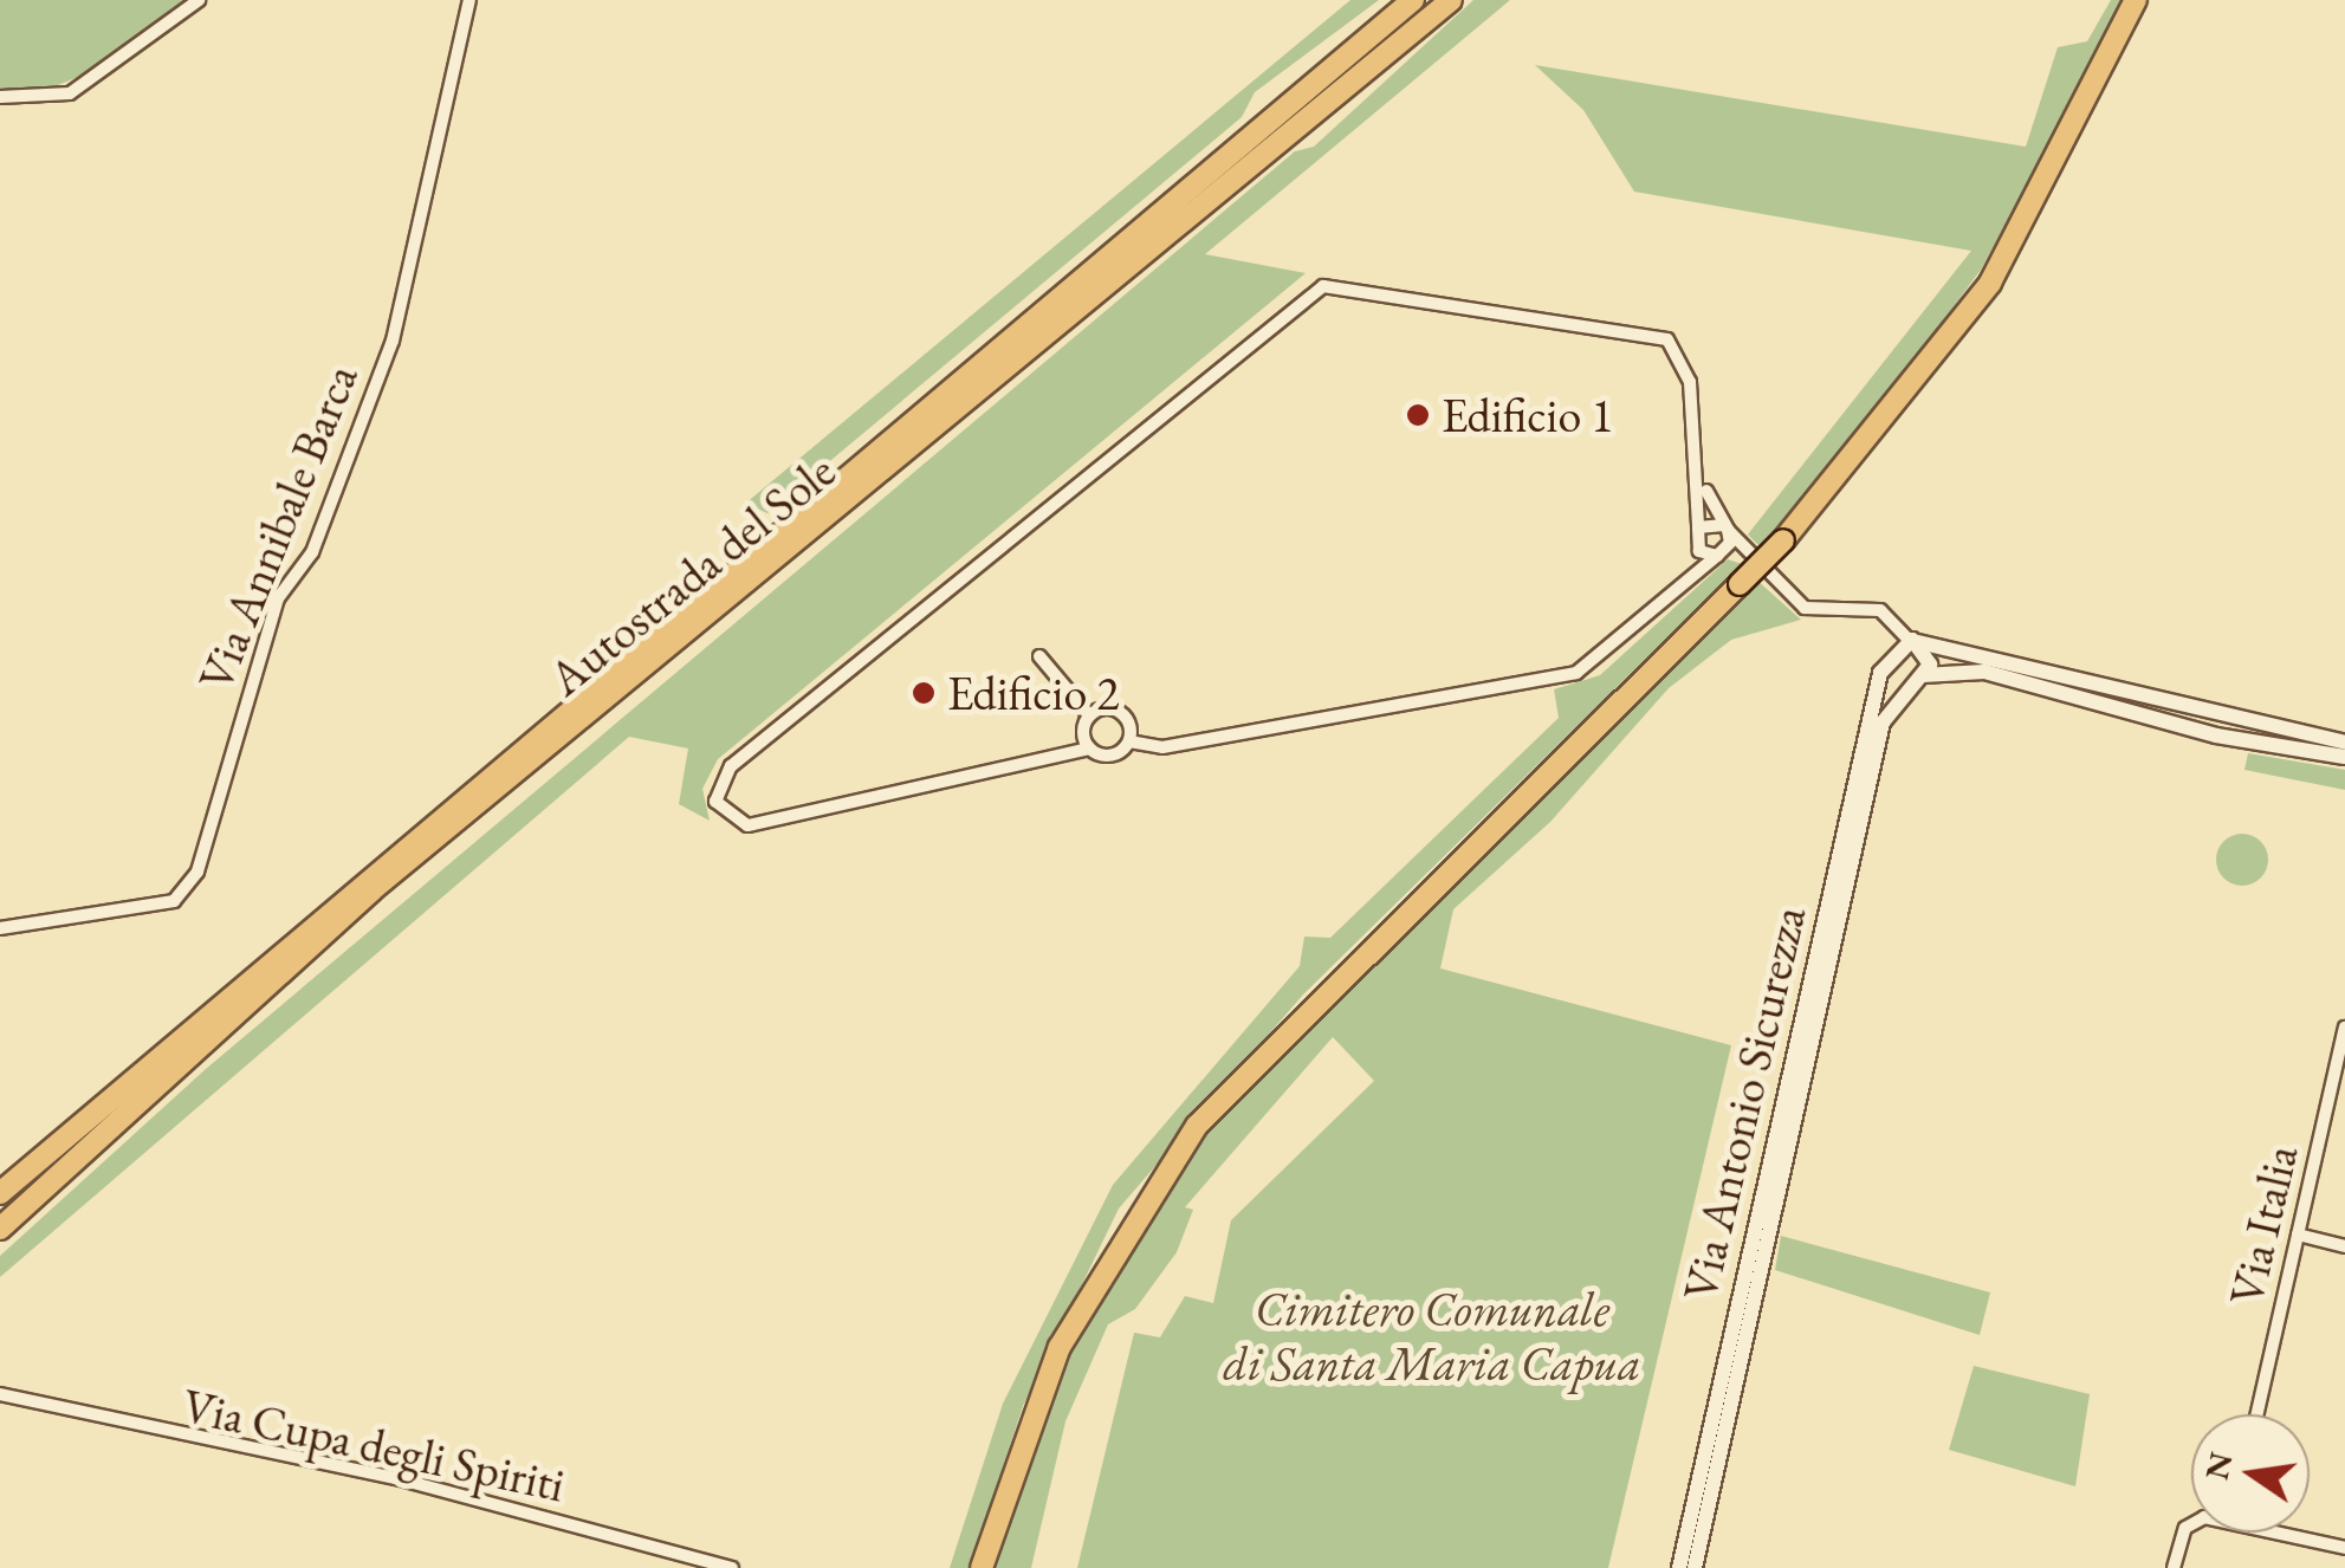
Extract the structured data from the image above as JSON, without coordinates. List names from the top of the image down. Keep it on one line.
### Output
{"streets":{"highway":["Autostrada del Sole"],"street":["Via Annibale Barca","Via Antonio Sicurezza","Via Italia","Via Cupa degli Spiriti"]},"parks":["Cimitero Comunale di Santa Maria Capua"],"places":["Edificio 1","Edificio 2"],"north":"left"}
